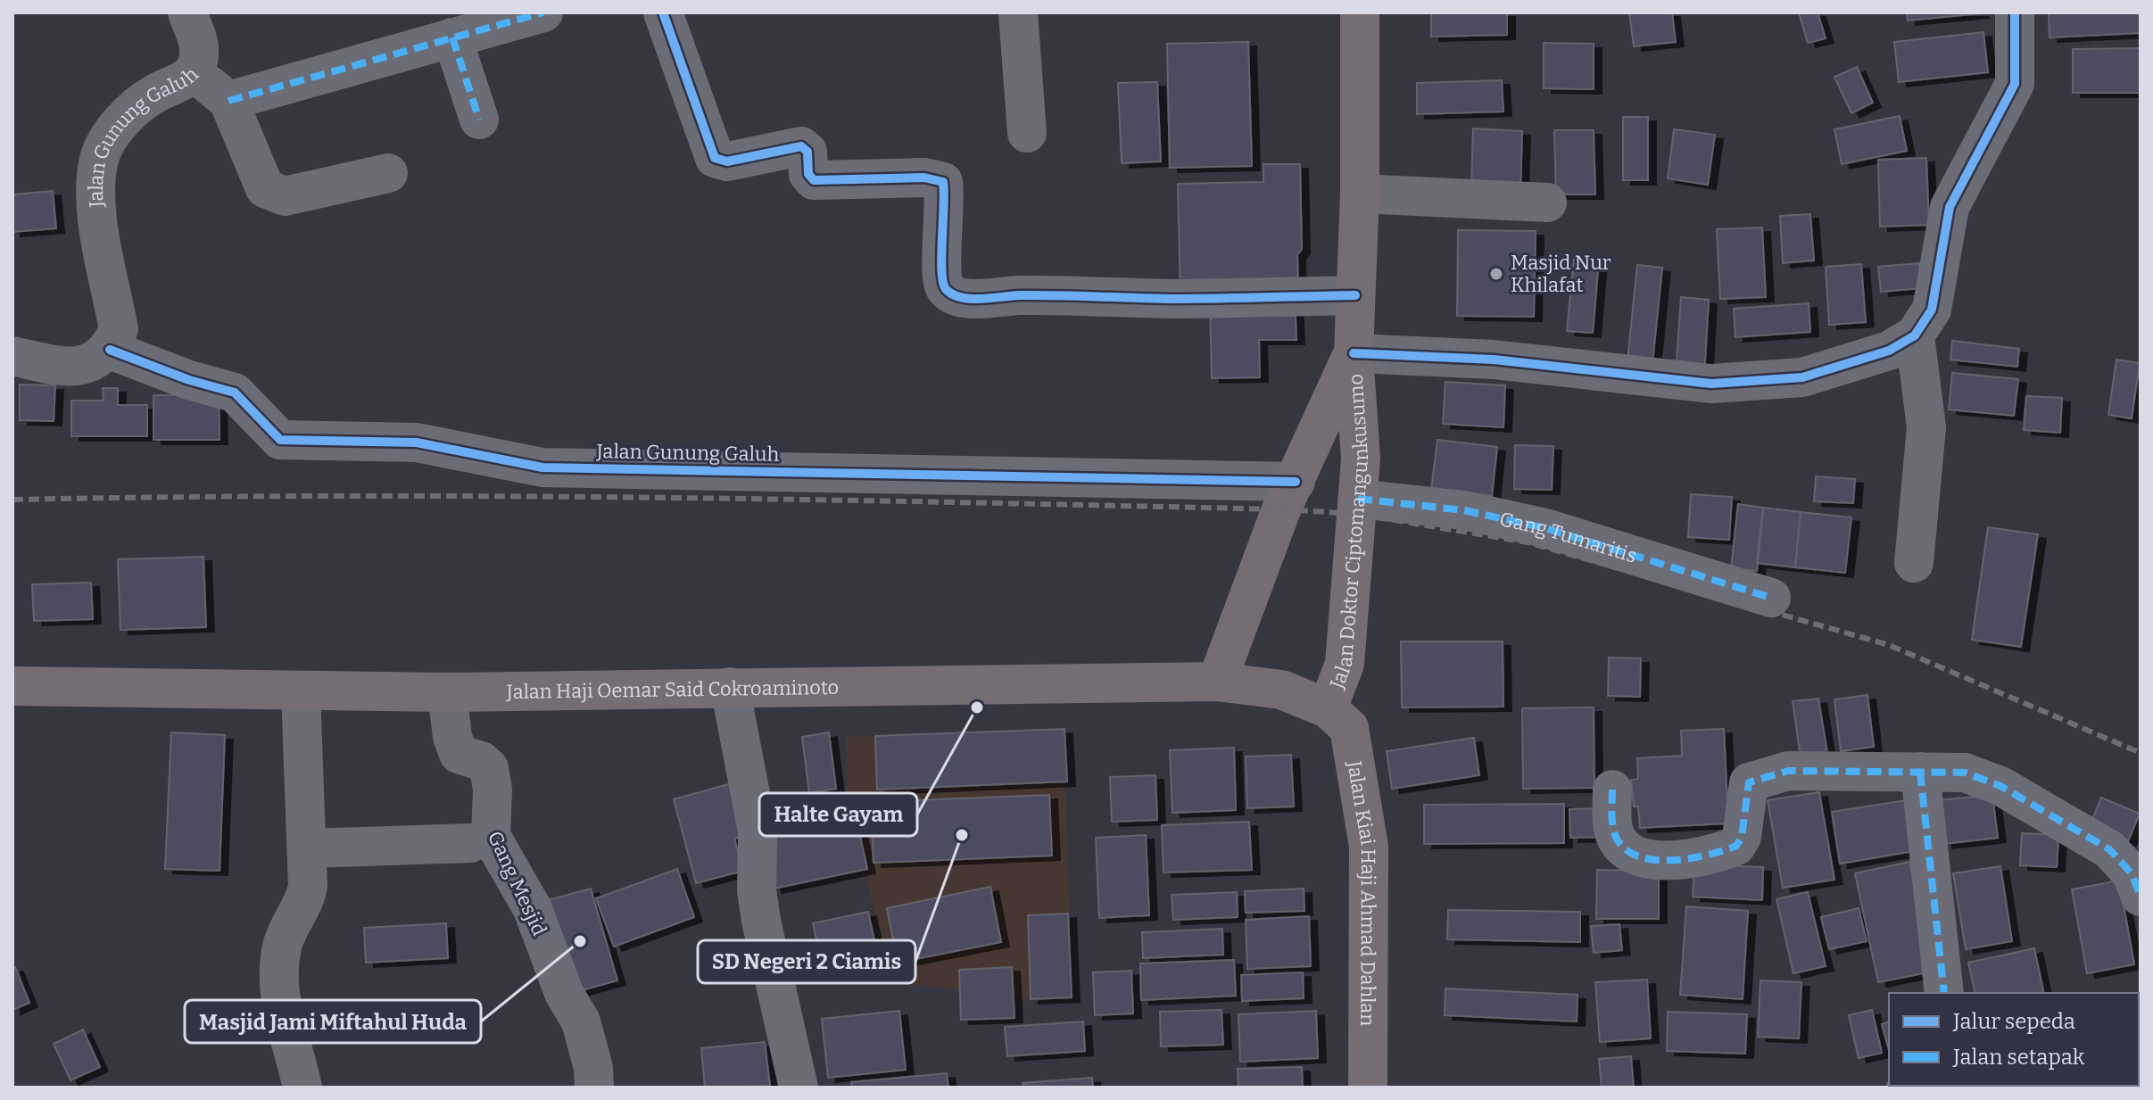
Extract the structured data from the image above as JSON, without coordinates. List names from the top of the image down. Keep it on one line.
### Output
{"streets":{"main road":["Jalan Doktor Ciptomangunkusumo","Jalan Haji Oemar Said Cokroaminoto","Jalan Kiai Haji Ahmad Dahlan"],"street":["Jalan Gunung Galuh","Gang Tumaritis","Gang Mesjid"]},"crossings":[["Jalan Gunung Galuh","Jalan Doktor Ciptomangunkusumo"],["Jalan Doktor Ciptomangunkusumo","Gang Tumaritis"],["Jalan Doktor Ciptomangunkusumo","Jalan Haji Oemar Said Cokroaminoto"],["Jalan Doktor Ciptomangunkusumo","Jalan Kiai Haji Ahmad Dahlan"],["Jalan Haji Oemar Said Cokroaminoto","Gang Mesjid"],["Jalan Haji Oemar Said Cokroaminoto","Jalan Kiai Haji Ahmad Dahlan"]],"places":["Masjid Nur Khilafat","Halte Gayam","SD Negeri 2 Ciamis","Masjid Jami Miftahul Huda"],"legend":["Jalur sepeda","Jalan setapak"]}
